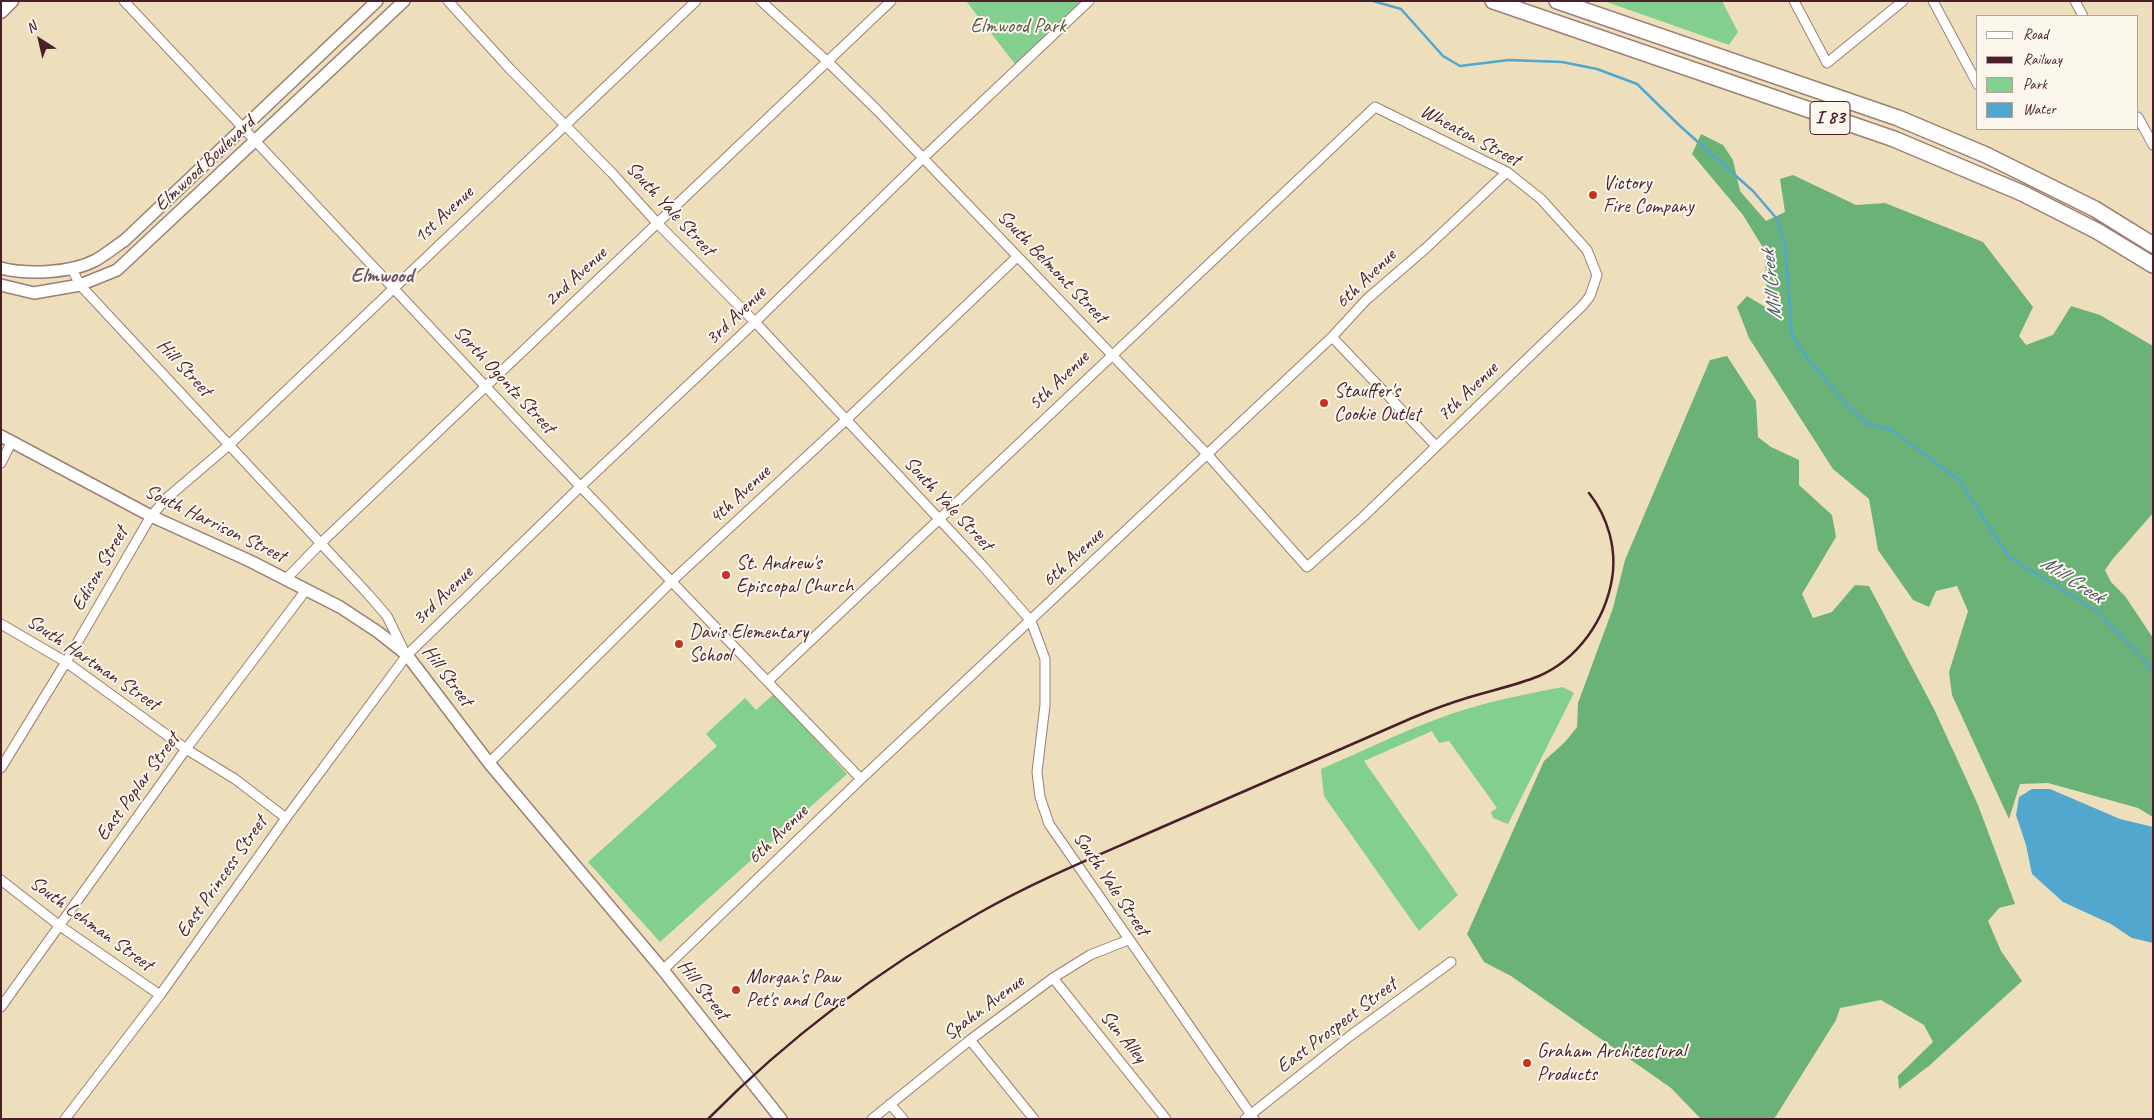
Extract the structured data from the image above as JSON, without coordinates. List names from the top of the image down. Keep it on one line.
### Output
{"streets":{"highway":["I 83"],"main road":["Elmwood Boulevard","Hill Street","South Harrison Street"],"street":["Wheaton Street","South Yale Street","1st Avenue","South Belmont Street","2nd Avenue","6th Avenue","3rd Avenue","Sorth Ogontz Street","5th Avenue","7th Avenue","4th Avenue","Edison Street","South Hartman Street","East Poplar Street","East Princess Street","South Lehman Street","Spahn Avenue","East Prospect Street","Sun Alley"]},"crossings":[["Wheaton Street","6th Avenue"],["Wheaton Street","5th Avenue"],["Wheaton Street","7th Avenue"],["Elmwood Boulevard","Hill Street"],["Elmwood Boulevard","Sorth Ogontz Street"],["South Yale Street","1st Avenue"],["South Yale Street","2nd Avenue"],["South Yale Street","6th Avenue"],["South Yale Street","3rd Avenue"],["South Yale Street","5th Avenue"],["South Yale Street","4th Avenue"],["South Yale Street","Spahn Avenue"],["South Yale Street","East Prospect Street"],["1st Avenue","Hill Street"],["1st Avenue","Sorth Ogontz Street"],["1st Avenue","South Harrison Street"],["1st Avenue","Edison Street"],["South Belmont Street","2nd Avenue"],["South Belmont Street","6th Avenue"],["South Belmont Street","3rd Avenue"],["South Belmont Street","5th Avenue"],["South Belmont Street","7th Avenue"],["South Belmont Street","4th Avenue"],["2nd Avenue","Hill Street"],["2nd Avenue","Sorth Ogontz Street"],["2nd Avenue","South Harrison Street"],["6th Avenue","Hill Street"],["6th Avenue","Sorth Ogontz Street"],["3rd Avenue","Hill Street"],["3rd Avenue","Sorth Ogontz Street"],["3rd Avenue","South Harrison Street"],["3rd Avenue","East Princess Street"],["Hill Street","4th Avenue"],["Hill Street","South Harrison Street"],["Hill Street","East Princess Street"],["Sorth Ogontz Street","5th Avenue"],["Sorth Ogontz Street","4th Avenue"],["South Harrison Street","Edison Street"],["South Harrison Street","East Poplar Street"],["South Harrison Street","East Princess Street"],["Edison Street","South Hartman Street"],["South Hartman Street","East Poplar Street"],["South Hartman Street","East Princess Street"],["East Poplar Street","South Lehman Street"],["East Princess Street","South Lehman Street"],["Spahn Avenue","Sun Alley"]],"districts":["Elmwood"],"water":["Mill Creek"],"parks":["Elmwood Park"],"places":["Victory Fire Company","Stauffer's Cookie Outlet","St. Andrew's Episcopal Church","Davis Elementary School","Morgan's Paw Pet's and Care","Graham Architectural Products"],"legend":["Road","Railway","Park","Water"],"north":"top left"}
